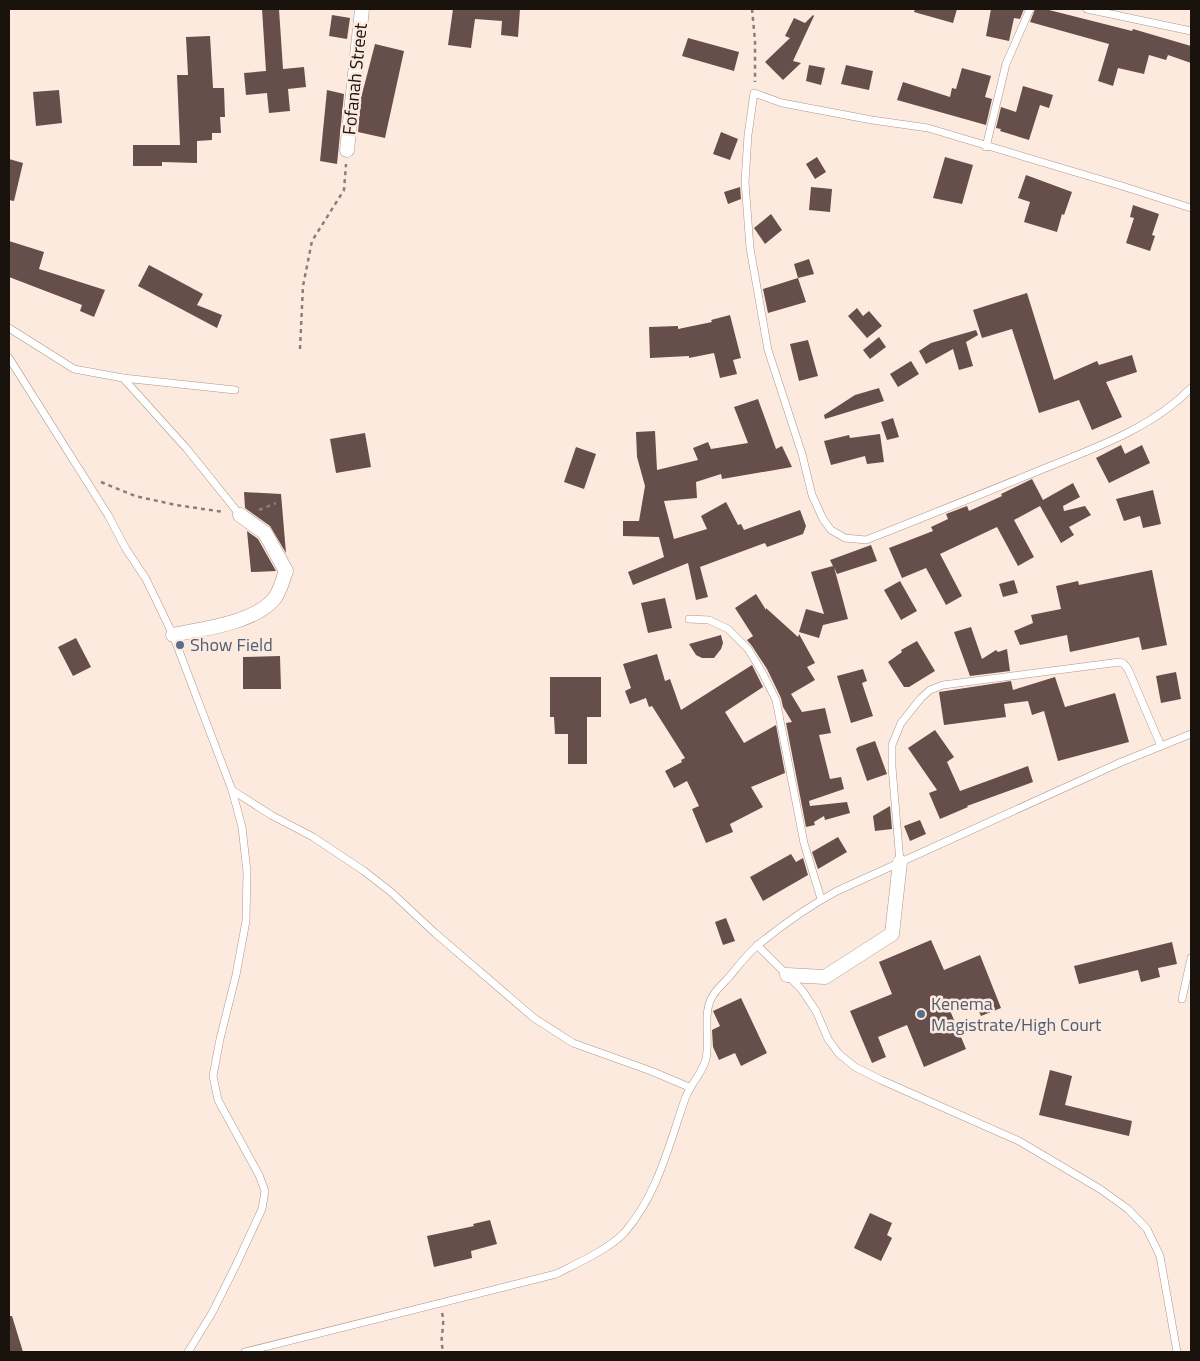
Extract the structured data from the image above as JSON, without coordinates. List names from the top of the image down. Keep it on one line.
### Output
{"streets":{"street":["Fofanah Street"]},"places":["Show Field","Kenema Magistrate/High Court"]}
